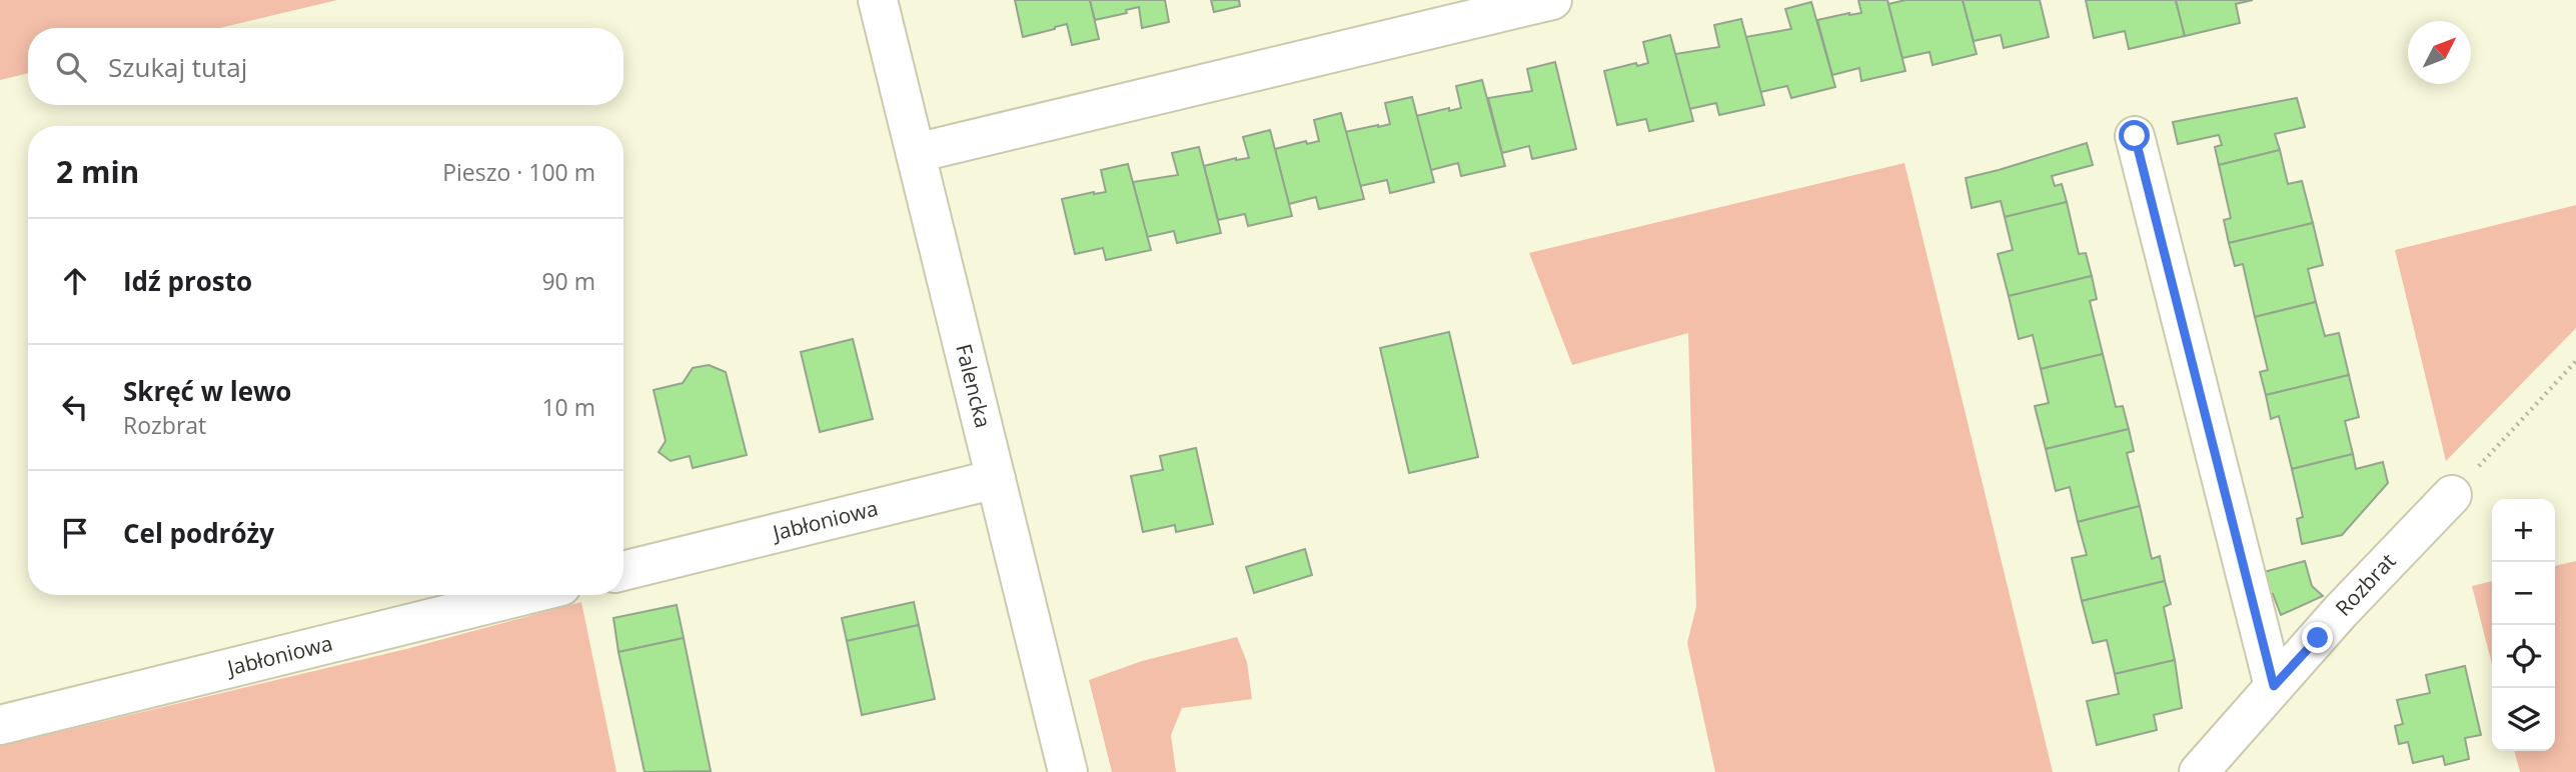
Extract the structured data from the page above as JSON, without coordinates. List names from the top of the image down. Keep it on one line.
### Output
{"streets":{"street":["Falencka","Jabłoniowa","Rozbrat"]},"crossings":[["Falencka","Jabłoniowa"]],"north":"top right","page":{"search":"Szukaj tutaj","heading":["2 min","Pieszo · 100 m"],"list":[["Idź prosto","90 m"],["Skręć w lewo","Rozbrat","10 m"],"Cel podróży"],"map_buttons":["+","−"]}}
